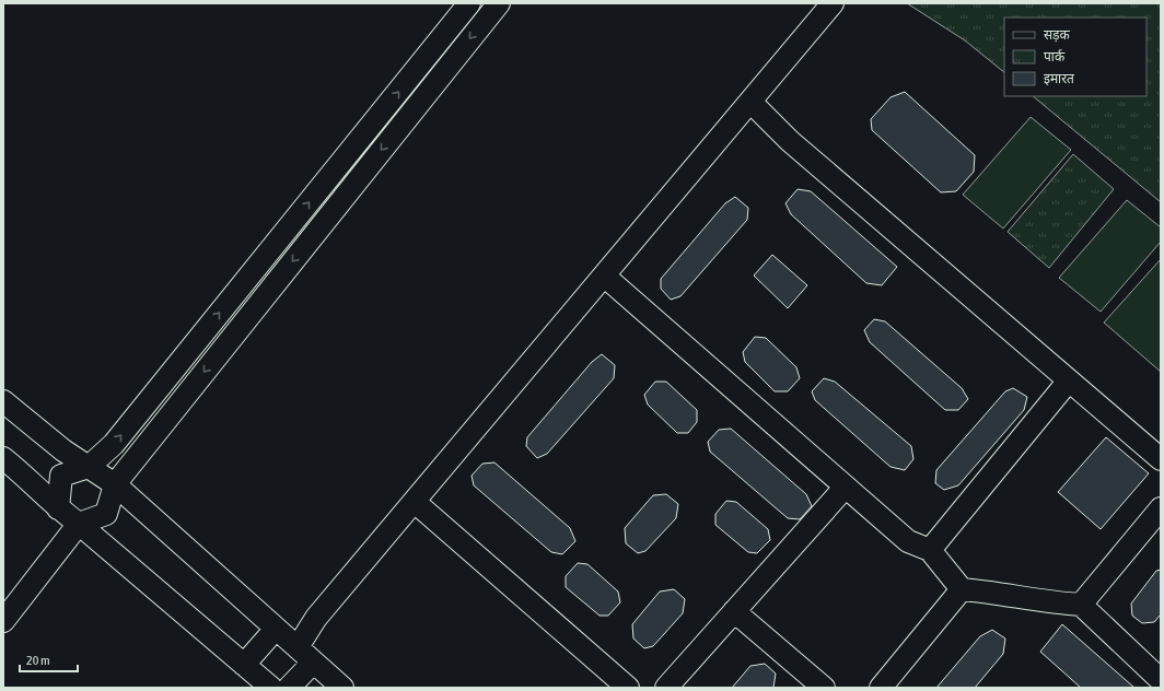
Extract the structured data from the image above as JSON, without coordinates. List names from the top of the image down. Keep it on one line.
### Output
{"legend":["सड़क","पार्क","इमारत"],"scale_bar":"20 m"}
